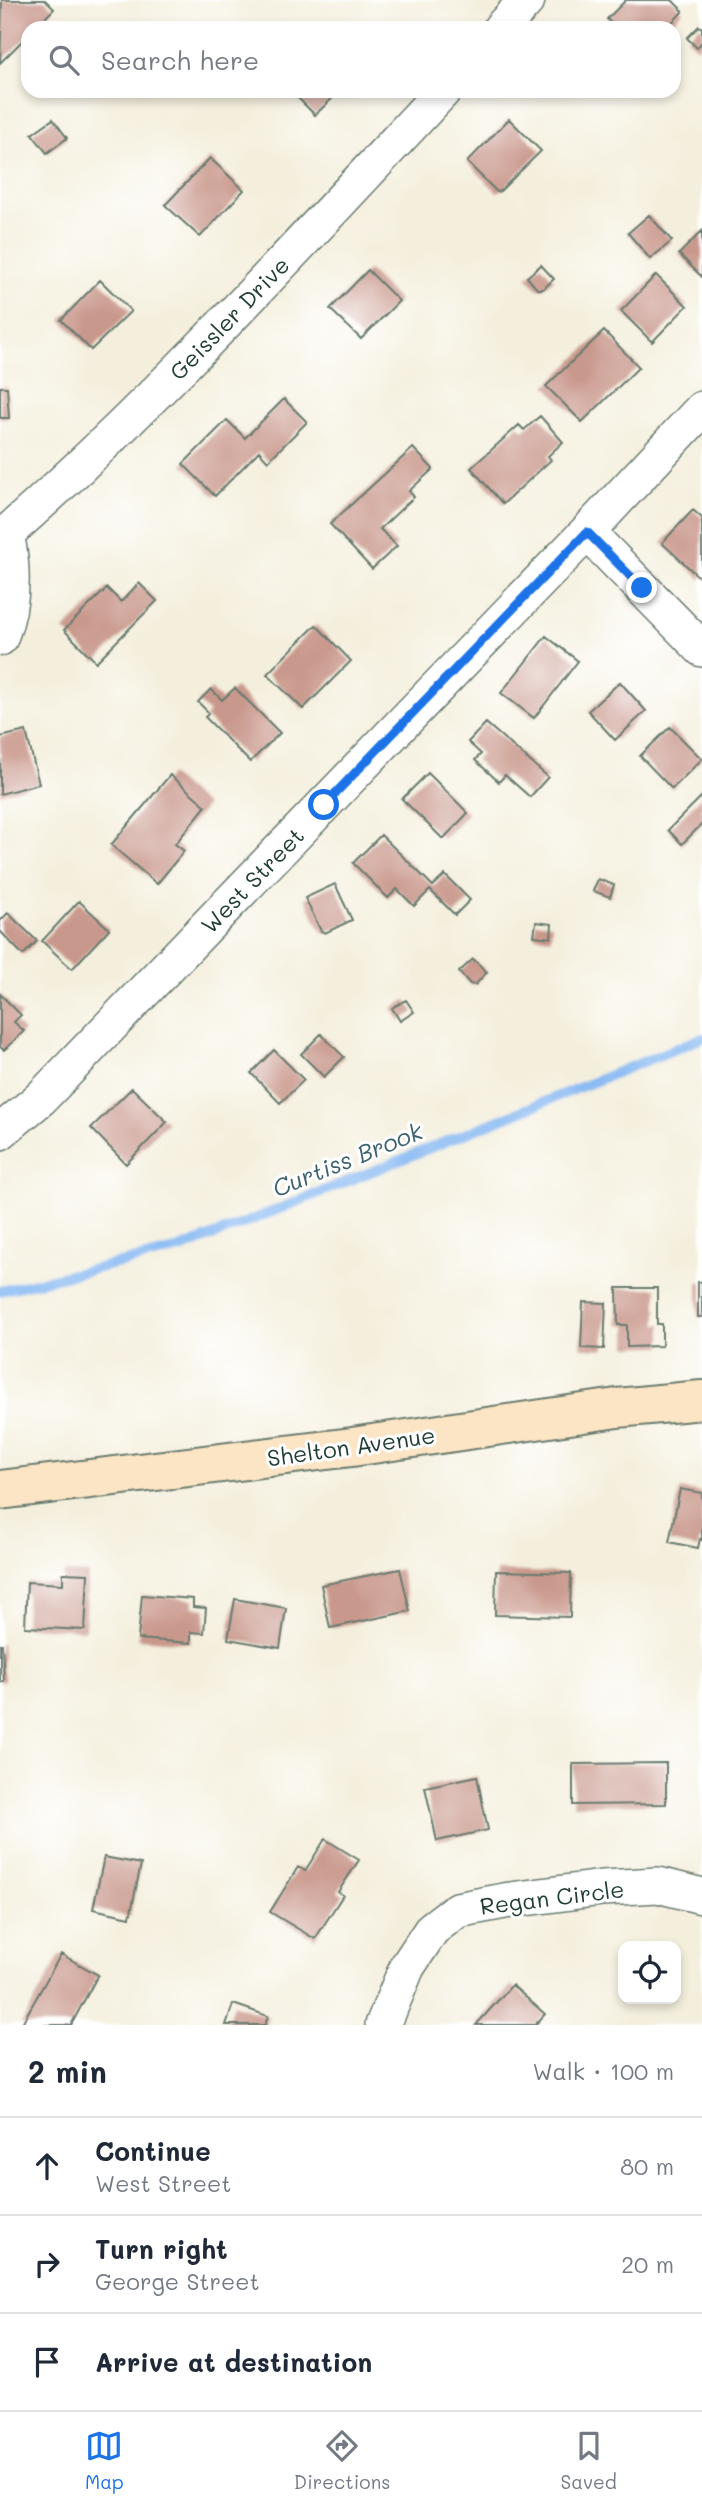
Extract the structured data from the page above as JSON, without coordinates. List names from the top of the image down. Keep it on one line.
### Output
{"streets":{"main road":["Shelton Avenue"],"street":["Geissler Drive","West Street","Regan Circle"]},"water":["Curtiss Brook"],"page":{"search":"Search here","heading":["2 min","Walk · 100 m"],"list":[["Continue","West Street","80 m"],["Turn right","George Street","20 m"],"Arrive at destination"],"nav":["Map","Directions","Saved"]}}
